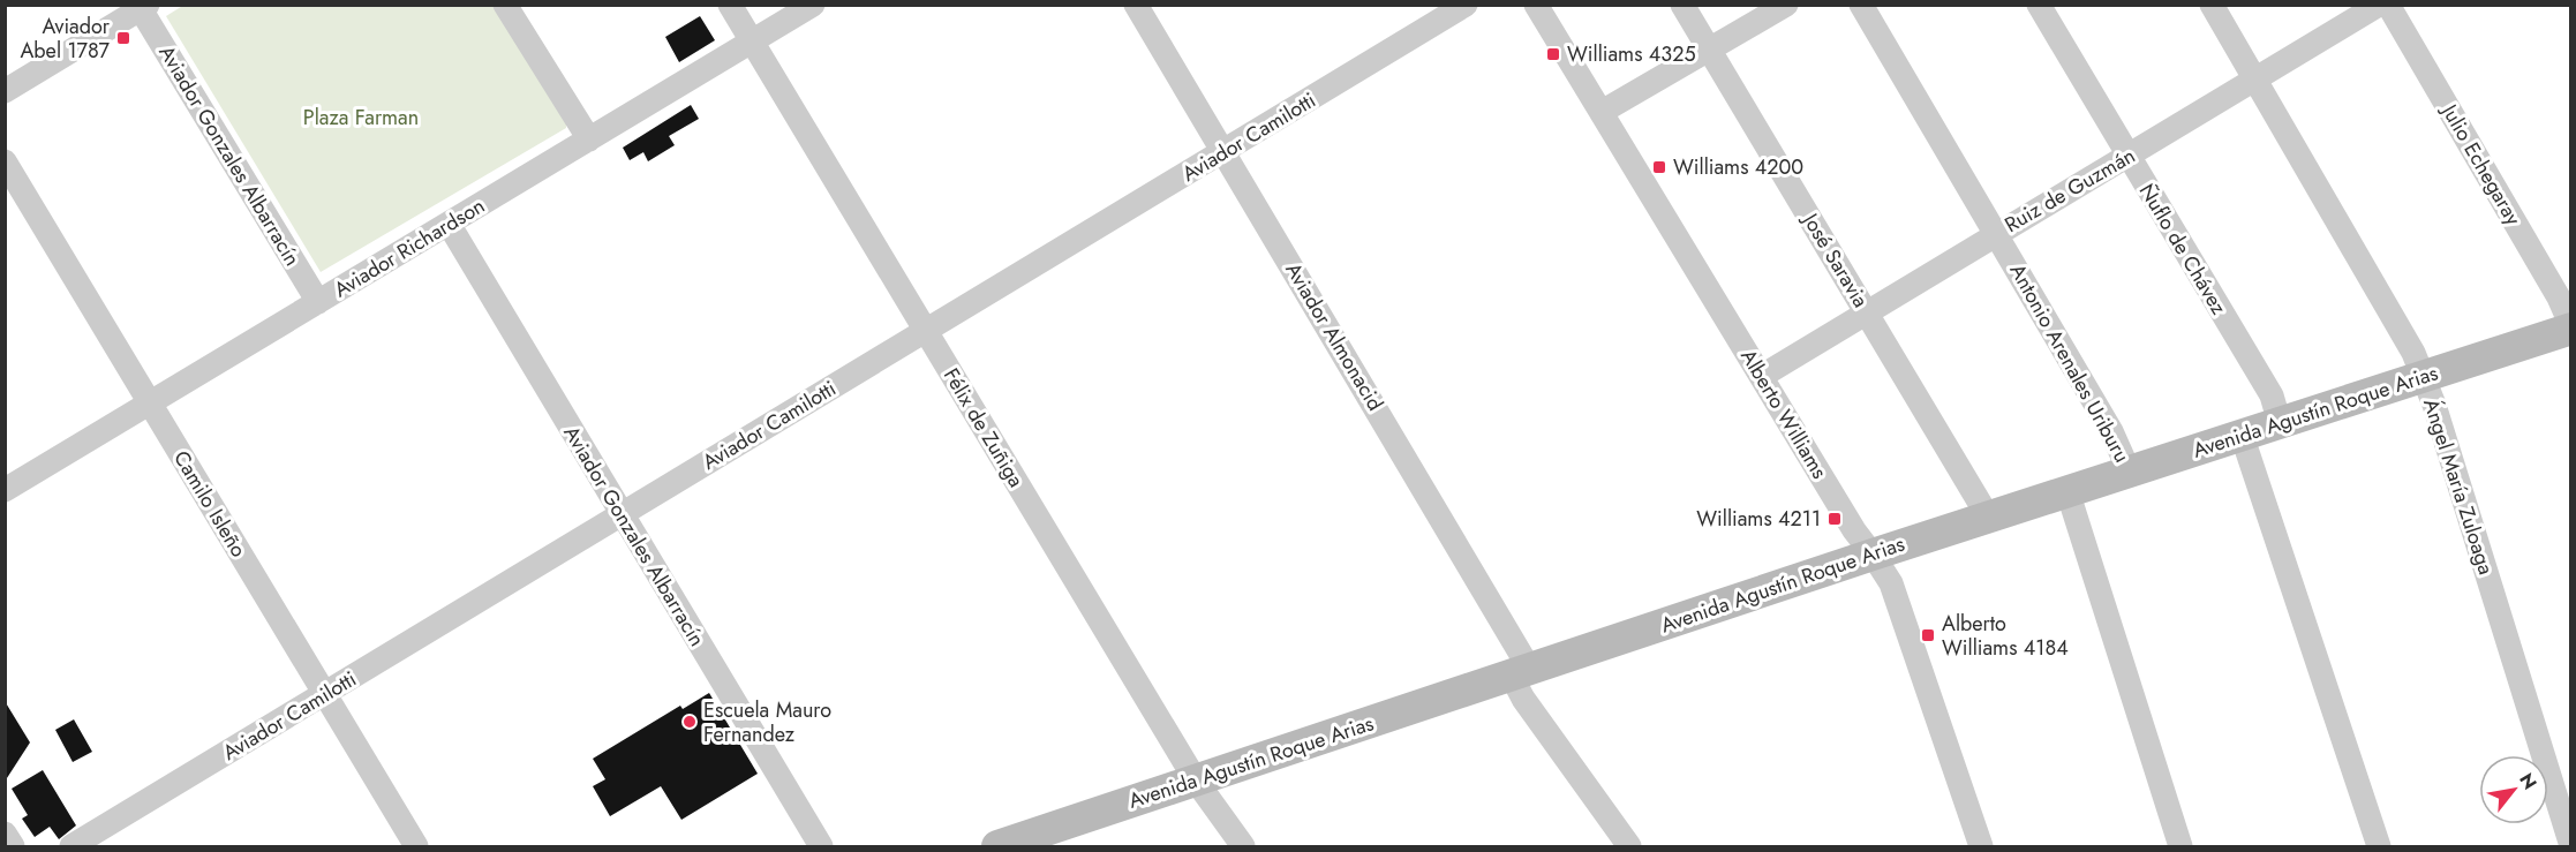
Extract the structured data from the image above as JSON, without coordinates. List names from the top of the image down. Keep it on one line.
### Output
{"streets":{"main road":["Avenida Agustín Roque Arias"],"street":["Aviador Camilotti","Aviador Gonzales Albarracín","Julio Echegaray","Ruiz de Guzmán","Aviador Richardson","Ñuflo de Chávez","José Saravia","Aviador Almonacid","Antonio Arenales Uriburu","Alberto Williams","Félix de Zuñiga","Ángel María Zuloaga","Camilo Isleño"]},"crossings":[["Aviador Camilotti","Aviador Gonzales Albarracín"],["Aviador Camilotti","Aviador Almonacid"],["Aviador Camilotti","Félix de Zuñiga"],["Aviador Camilotti","Camilo Isleño"],["Aviador Gonzales Albarracín","Aviador Richardson"],["Julio Echegaray","Avenida Agustín Roque Arias"],["Ruiz de Guzmán","Ñuflo de Chávez"],["Ruiz de Guzmán","José Saravia"],["Ruiz de Guzmán","Antonio Arenales Uriburu"],["Ruiz de Guzmán","Alberto Williams"],["Ruiz de Guzmán","Ángel María Zuloaga"],["Aviador Richardson","Félix de Zuñiga"],["Aviador Richardson","Camilo Isleño"],["Ñuflo de Chávez","Avenida Agustín Roque Arias"],["José Saravia","Avenida Agustín Roque Arias"],["Aviador Almonacid","Avenida Agustín Roque Arias"],["Antonio Arenales Uriburu","Avenida Agustín Roque Arias"],["Avenida Agustín Roque Arias","Alberto Williams"],["Avenida Agustín Roque Arias","Félix de Zuñiga"],["Avenida Agustín Roque Arias","Ángel María Zuloaga"]],"parks":["Plaza Farman"],"places":{"transit":["Aviador Abel 1787","Williams 4325","Williams 4200","Williams 4211","Alberto Williams 4184"],"other":["Escuela Mauro Fernandez"]},"north":"top right"}
